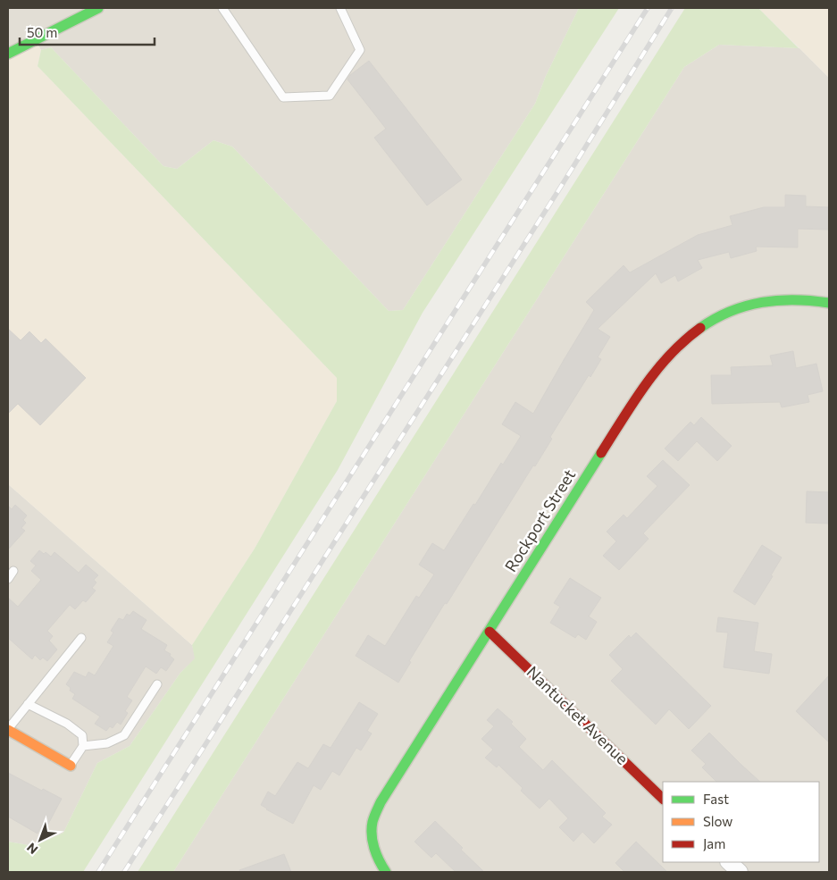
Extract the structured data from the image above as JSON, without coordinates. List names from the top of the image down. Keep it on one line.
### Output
{"streets":{"street":["Rockport Street","Nantucket Avenue"]},"crossings":[["Rockport Street","Nantucket Avenue"]],"legend":["Fast","Slow","Jam"],"scale_bar":"50 m","north":"bottom left"}
